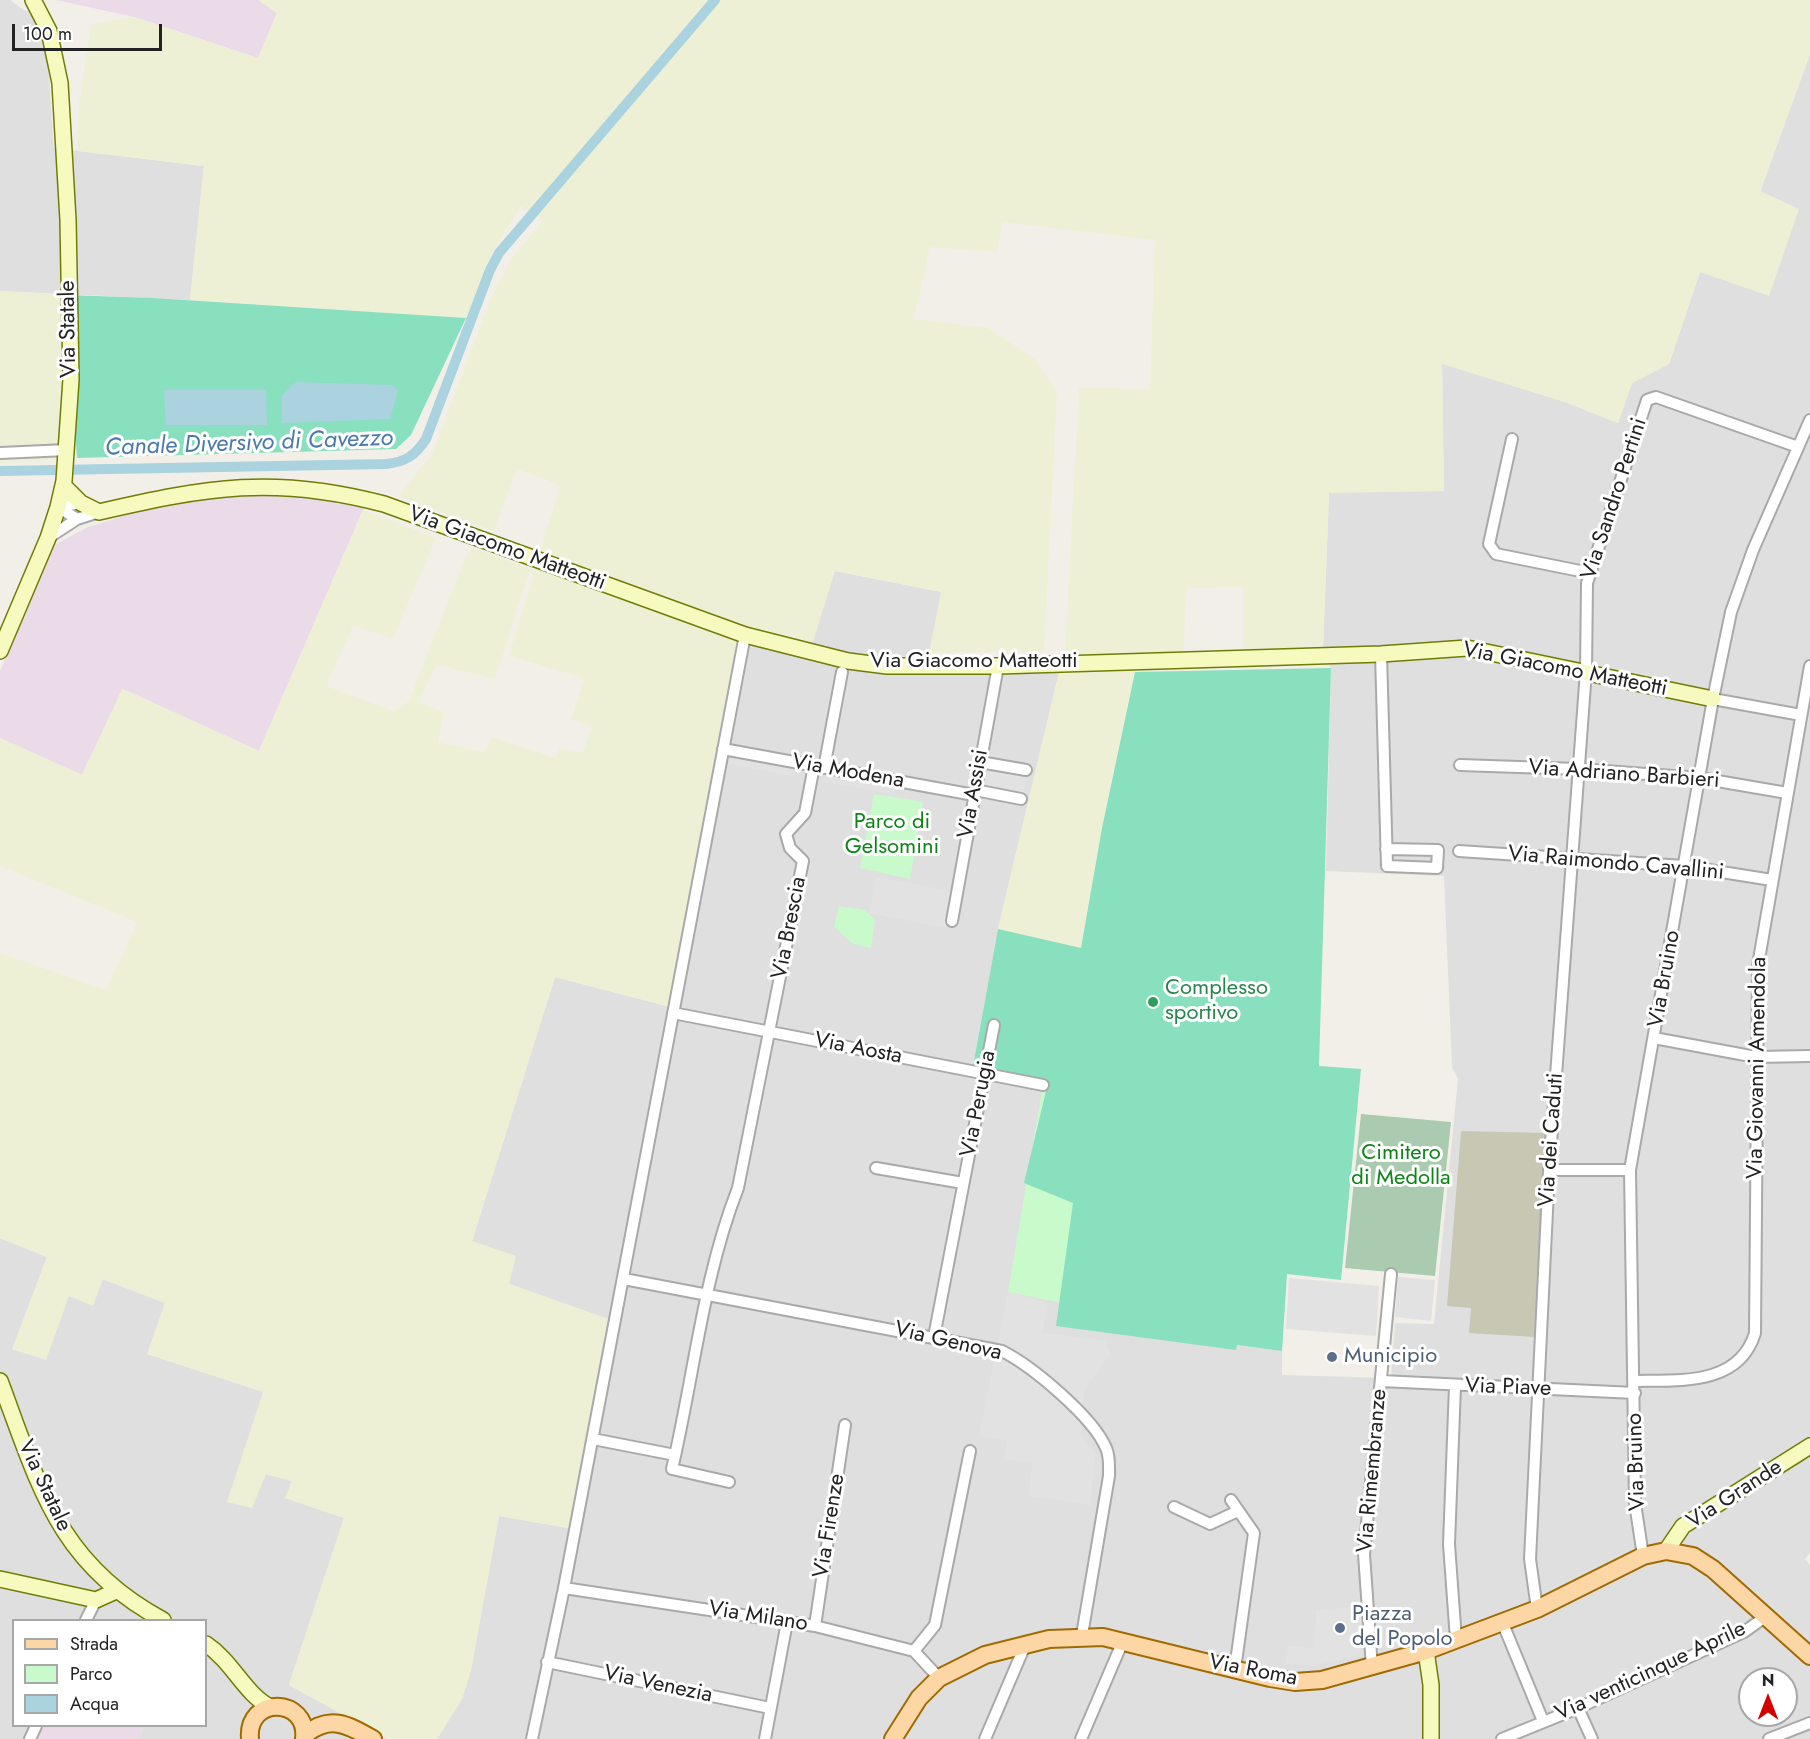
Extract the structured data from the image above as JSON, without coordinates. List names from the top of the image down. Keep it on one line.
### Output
{"streets":{"main road":["Via Roma"],"street":["Via Statale","Via Sandro Pertini","Via Giacomo Matteotti","Via Modena","Via Adriano Barbieri","Via Assisi","Via Raimondo Cavallini","Via Brescia","Via Bruino","Via Aosta","Via Giovanni Amendola","Via Perugia","Via dei Caduti","Via Genova","Via Piave","Via Rimembranze","Via Grande","Via Firenze","Via Milano","Via venticinque Aprile","Via Venezia"]},"crossings":[["Via Sandro Pertini","Via Giacomo Matteotti"],["Via Sandro Pertini","Via Bruino"],["Via Sandro Pertini","Via dei Caduti"],["Via Giacomo Matteotti","Via Assisi"],["Via Giacomo Matteotti","Via Bruino"],["Via Giacomo Matteotti","Via Giovanni Amendola"],["Via Giacomo Matteotti","Via dei Caduti"],["Via Modena","Via Assisi"],["Via Modena","Via Brescia"],["Via Adriano Barbieri","Via Bruino"],["Via Adriano Barbieri","Via Giovanni Amendola"],["Via Adriano Barbieri","Via dei Caduti"],["Via Raimondo Cavallini","Via Bruino"],["Via Raimondo Cavallini","Via Giovanni Amendola"],["Via Raimondo Cavallini","Via dei Caduti"],["Via Brescia","Via Aosta"],["Via Bruino","Via Giovanni Amendola"],["Via Bruino","Via Piave"],["Via Bruino","Via Roma"],["Via Aosta","Via Perugia"],["Via Perugia","Via Genova"],["Via dei Caduti","Via Piave"],["Via dei Caduti","Via Roma"],["Via Genova","Via Roma"],["Via Piave","Via Rimembranze"],["Via Rimembranze","Via Roma"],["Via Grande","Via Roma"],["Via Firenze","Via Milano"]],"water":["Canale Diversivo di Cavezzo"],"parks":["Parco di Gelsomini","Cimitero di Medolla"],"places":["Complesso sportivo","Municipio","Piazza del Popolo"],"legend":["Strada","Parco","Acqua"],"scale_bar":"100 m","north":"top"}
